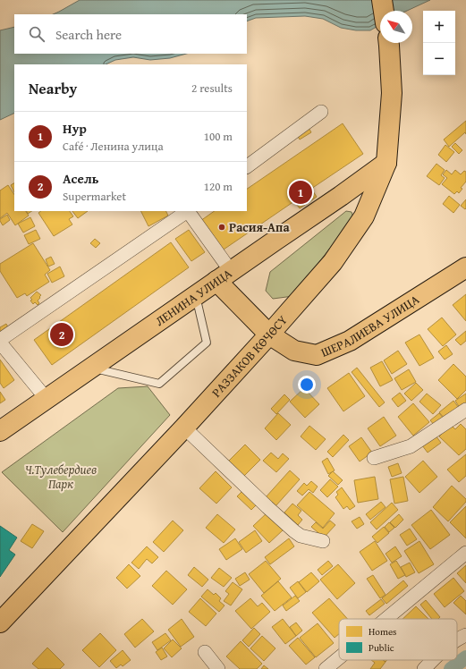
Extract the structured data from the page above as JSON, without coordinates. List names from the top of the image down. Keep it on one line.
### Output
{"streets":{"main road":["ЛЕНИНА УЛИЦА","ШЕРАЛИЕВА УЛИЦА","РАЗЗАКОВ КӨЧӨСҮ"]},"crossings":[["ЛЕНИНА УЛИЦА","ШЕРАЛИЕВА УЛИЦА"],["ЛЕНИНА УЛИЦА","РАЗЗАКОВ КӨЧӨСҮ"],["ШЕРАЛИЕВА УЛИЦА","РАЗЗАКОВ КӨЧӨСҮ"]],"parks":["Ч.Тулебердиев Парк"],"places":["Расия-Апа"],"legend":["Homes","Public"],"north":"top left","page":{"map_buttons":["+","−"],"search":"Search here","heading":["Nearby","2 results"],"list":[{"mark":"1","name":"Нур","note":"Café · Ленина улица","value":"100 m"},{"mark":"2","name":"Асель","note":"Supermarket","value":"120 m"}],"pins":["1","2"]}}
